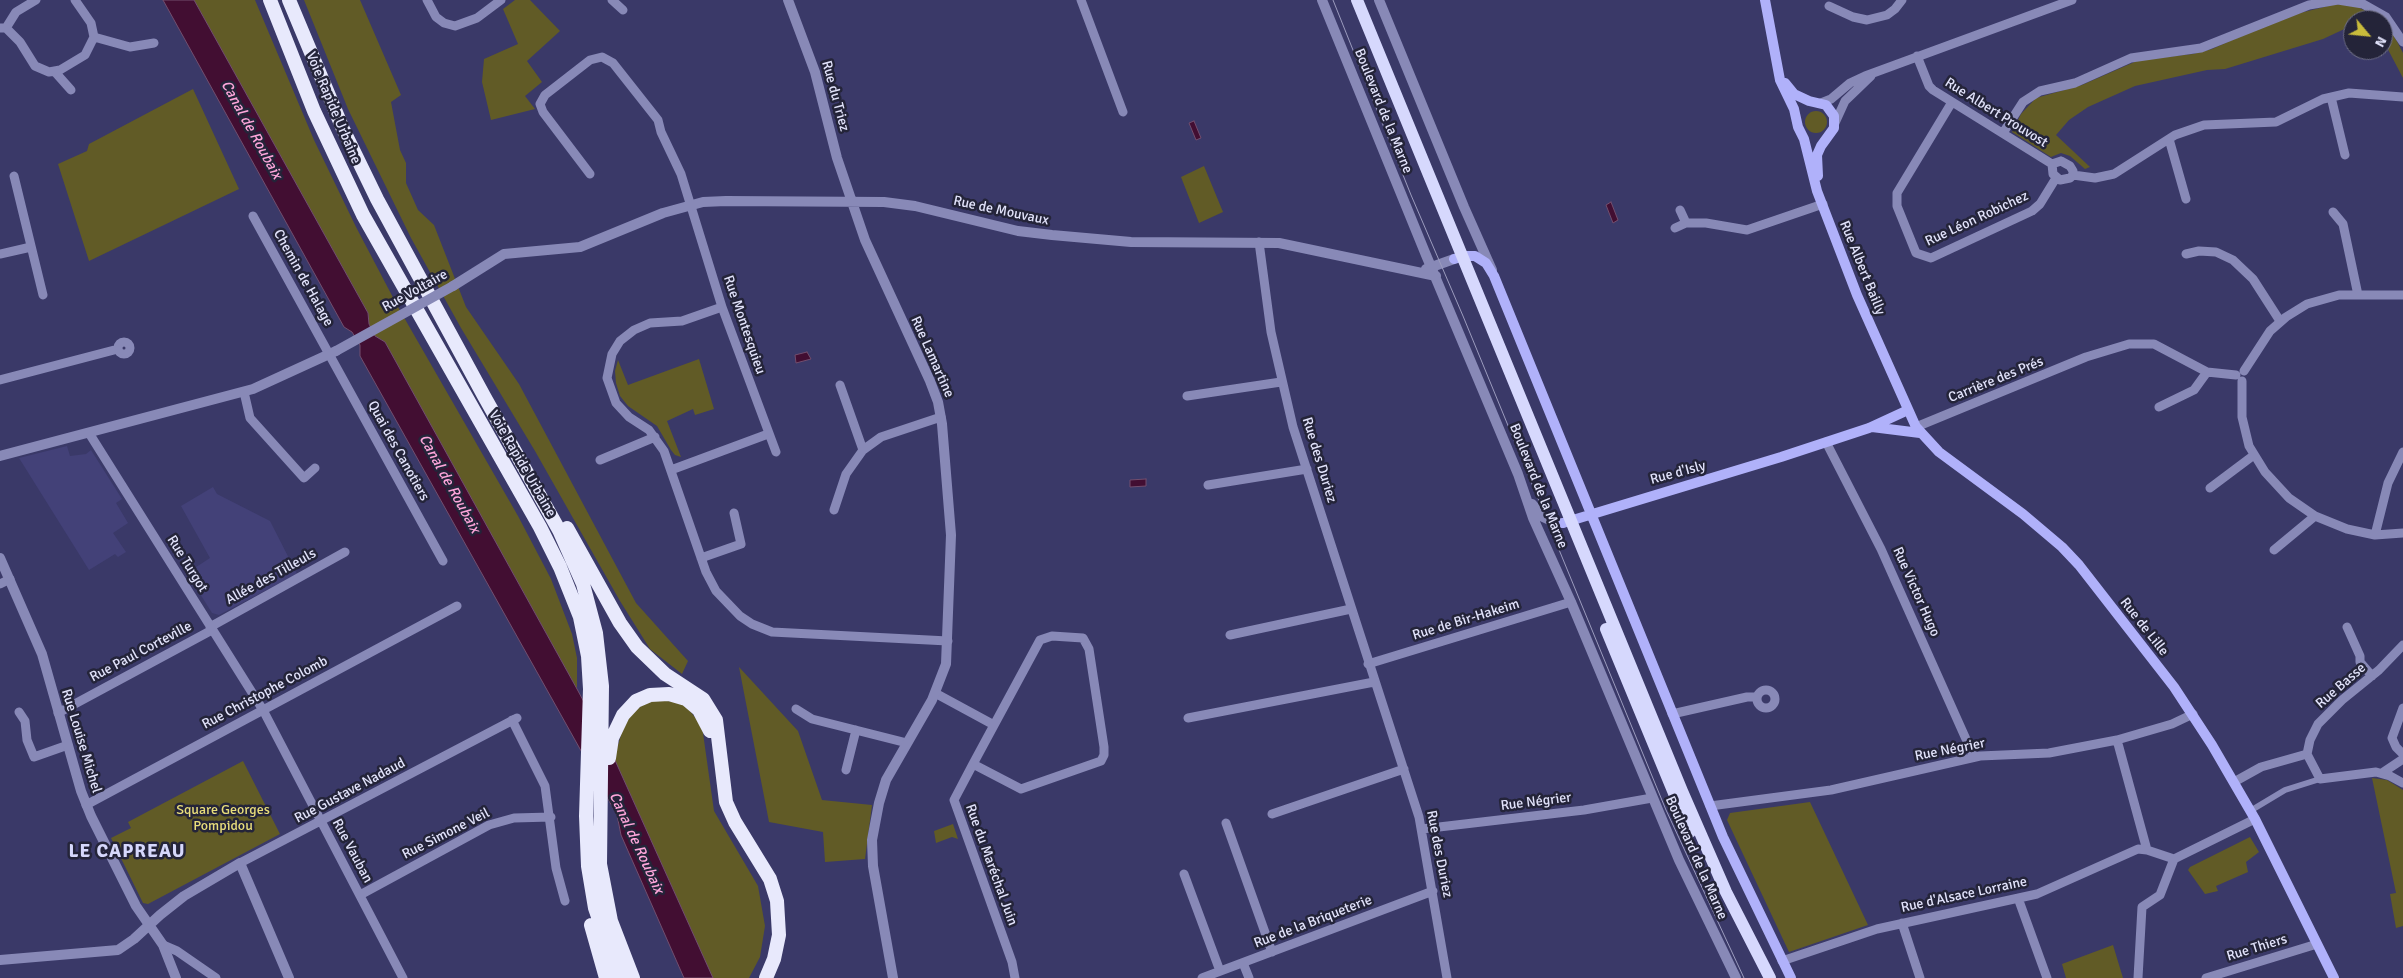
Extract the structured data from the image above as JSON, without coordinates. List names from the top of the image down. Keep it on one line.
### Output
{"streets":{"highway":["Voie Rapide Urbaine"],"main road":["Boulevard de la Marne","Rue Albert Bailly","Rue d'Isly","Rue de Lille"],"street":["Rue du Triez","Rue Albert Prouvost","Rue de Mouvaux","Rue Léon Robichez","Chemin de Halage","Rue Voltaire","Rue Montesquieu","Rue Lamartine","Carrière des Prés","Quai des Canotiers","Rue des Duriez","Rue Turgot","Allée des Tilleuls","Rue Victor Hugo","Rue de Bir-Hakeim","Rue Paul Corteville","Rue Basse","Rue Christophe Colomb","Rue Louise Michel","Rue Négrier","Rue Gustave Nadaud","Rue Simone Veil","Rue Vauban","Rue du Maréchal Juin","Rue d'Alsace Lorraine","Rue de la Briqueterie","Rue Thiers"]},"crossings":[["Rue du Triez","Rue de Mouvaux"],["Rue du Triez","Rue Voltaire"],["Rue du Triez","Rue Lamartine"],["Boulevard de la Marne","Rue de Mouvaux"],["Boulevard de la Marne","Rue d'Isly"],["Boulevard de la Marne","Rue de Bir-Hakeim"],["Boulevard de la Marne","Rue Négrier"],["Boulevard de la Marne","Rue d'Alsace Lorraine"],["Rue Albert Prouvost","Rue Léon Robichez"],["Rue de Mouvaux","Rue Voltaire"],["Rue de Mouvaux","Rue Lamartine"],["Rue de Mouvaux","Rue des Duriez"],["Rue Albert Bailly","Rue de Lille"],["Chemin de Halage","Rue Voltaire"],["Chemin de Halage","Quai des Canotiers"],["Rue Voltaire","Rue Montesquieu"],["Rue Voltaire","Rue Lamartine"],["Rue Voltaire","Quai des Canotiers"],["Rue Voltaire","Rue Turgot"],["Carrière des Prés","Rue d'Isly"],["Carrière des Prés","Rue de Lille"],["Rue des Duriez","Rue de Bir-Hakeim"],["Rue des Duriez","Rue Négrier"],["Rue des Duriez","Rue de la Briqueterie"],["Rue d'Isly","Rue Victor Hugo"],["Rue d'Isly","Rue de Lille"],["Rue Turgot","Allée des Tilleuls"],["Rue Turgot","Rue Paul Corteville"],["Rue Turgot","Rue Christophe Colomb"],["Rue Turgot","Rue Vauban"],["Allée des Tilleuls","Rue Paul Corteville"],["Rue Victor Hugo","Rue Négrier"],["Rue de Lille","Rue Négrier"],["Rue de Lille","Rue Thiers"],["Rue Paul Corteville","Rue Louise Michel"],["Rue Christophe Colomb","Rue Louise Michel"],["Rue Christophe Colomb","Rue Vauban"],["Rue Louise Michel","Rue Gustave Nadaud"],["Rue Gustave Nadaud","Rue Simone Veil"],["Rue Gustave Nadaud","Rue Vauban"],["Rue Simone Veil","Rue Vauban"]],"districts":["LE CAPREAU"],"water":["Canal de Roubaix"],"parks":["Square Georges Pompidou"],"north":"bottom right"}
